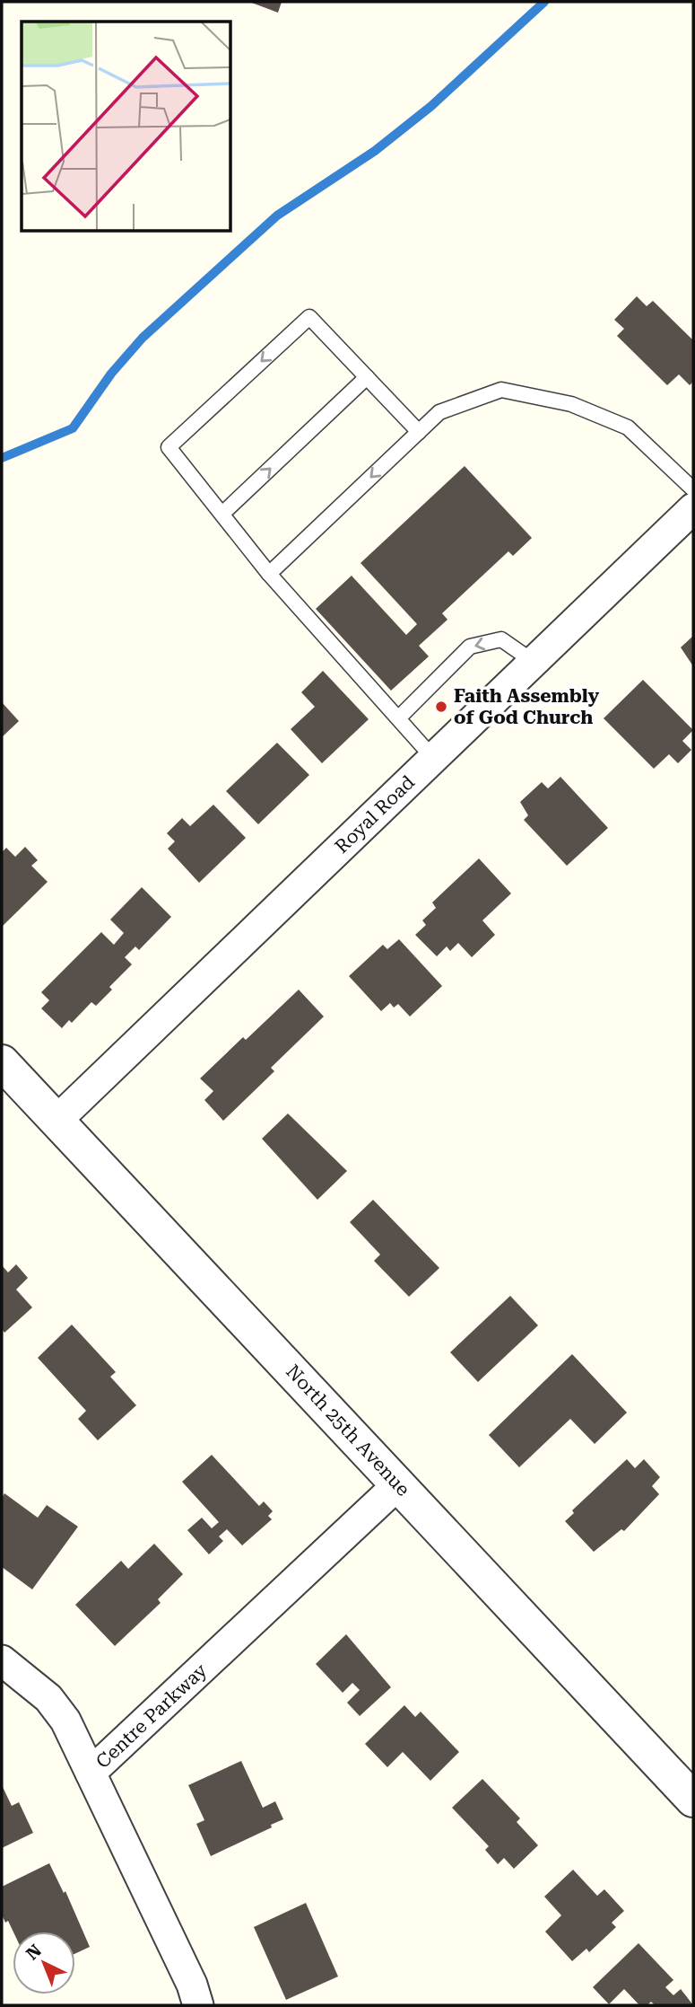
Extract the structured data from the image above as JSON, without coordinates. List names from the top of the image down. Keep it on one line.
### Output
{"streets":{"street":["Royal Road","North 25th Avenue","Centre Parkway"]},"crossings":[["Royal Road","North 25th Avenue"],["North 25th Avenue","Centre Parkway"]],"places":["Faith Assembly of God Church"],"north":"top left"}
